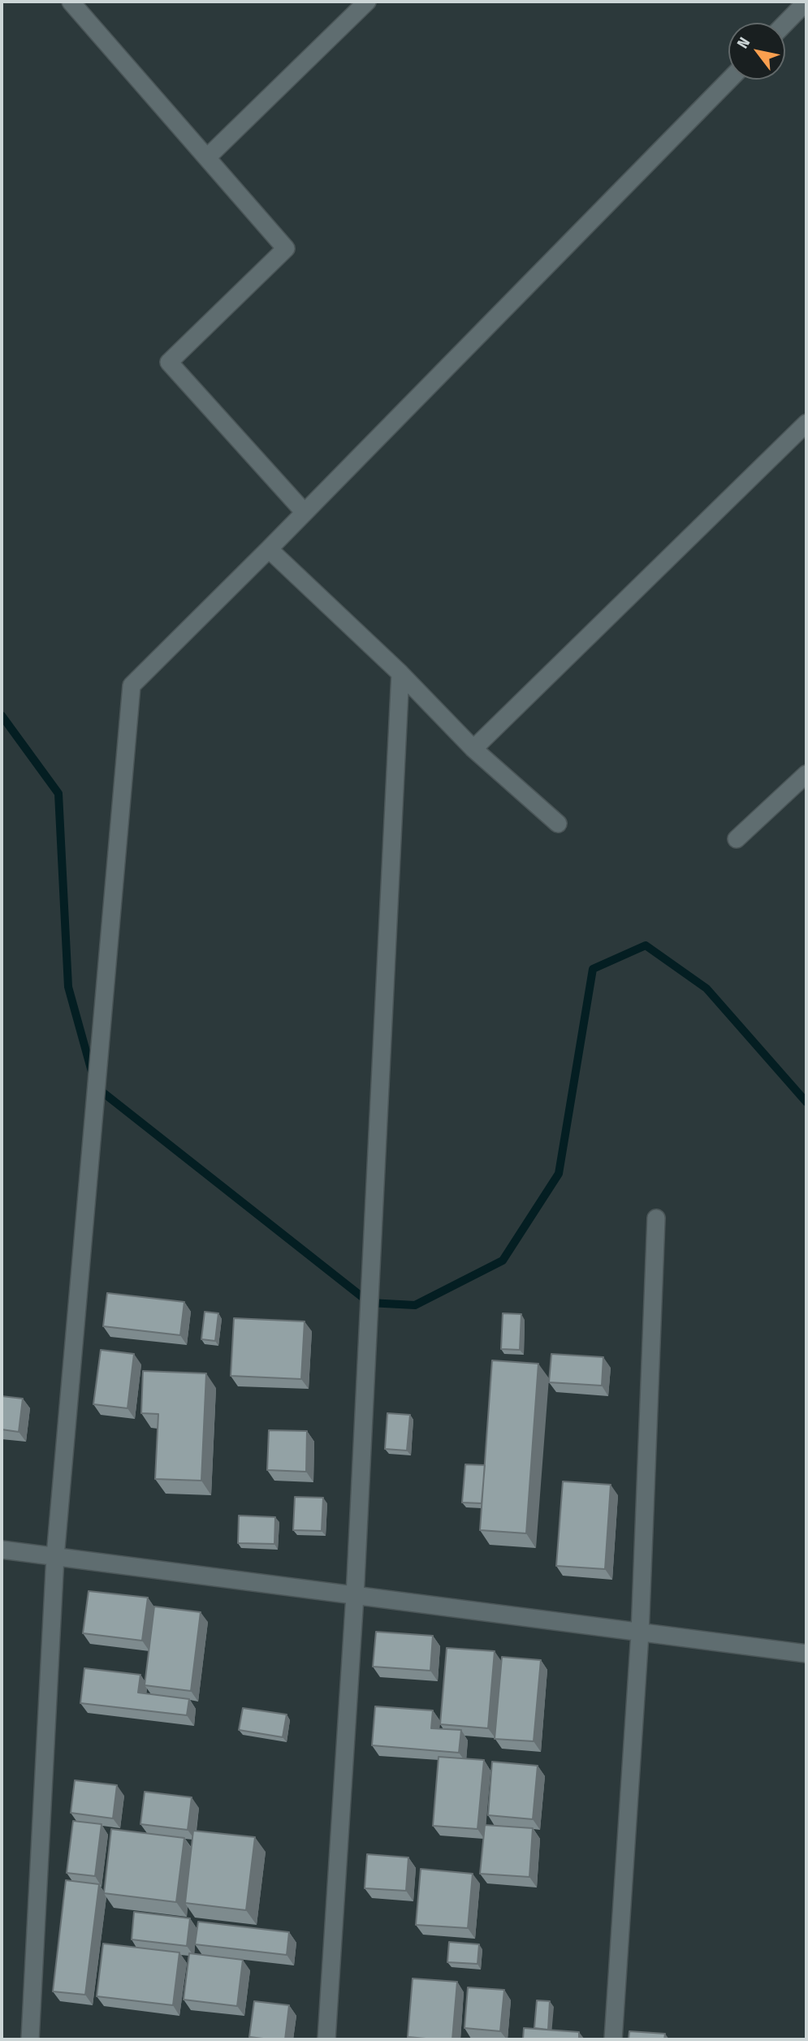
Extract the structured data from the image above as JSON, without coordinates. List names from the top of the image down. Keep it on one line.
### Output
{"north":"top left"}
